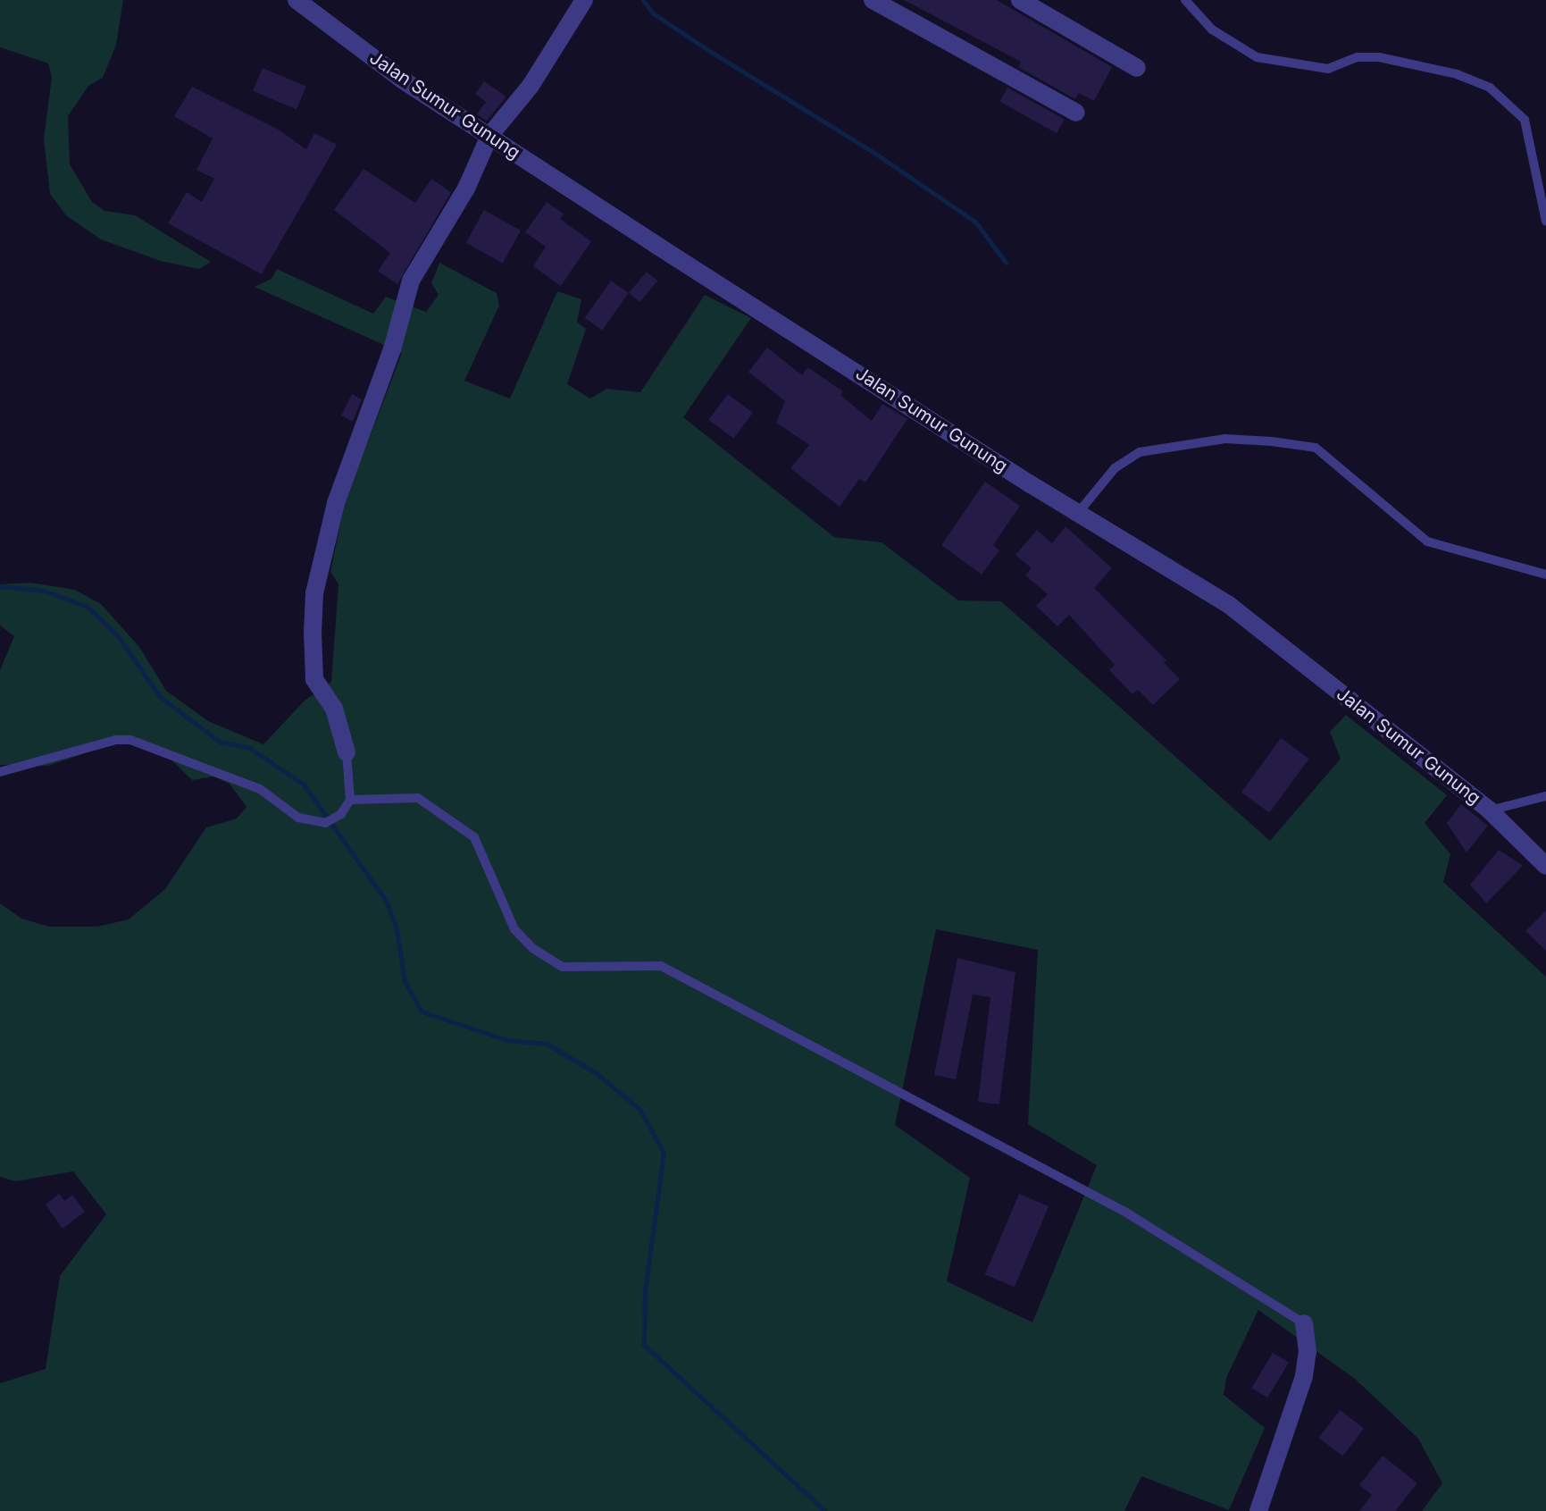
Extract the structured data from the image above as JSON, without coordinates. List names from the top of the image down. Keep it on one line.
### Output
{"streets":{"street":["Jalan Sumur Gunung"]}}
